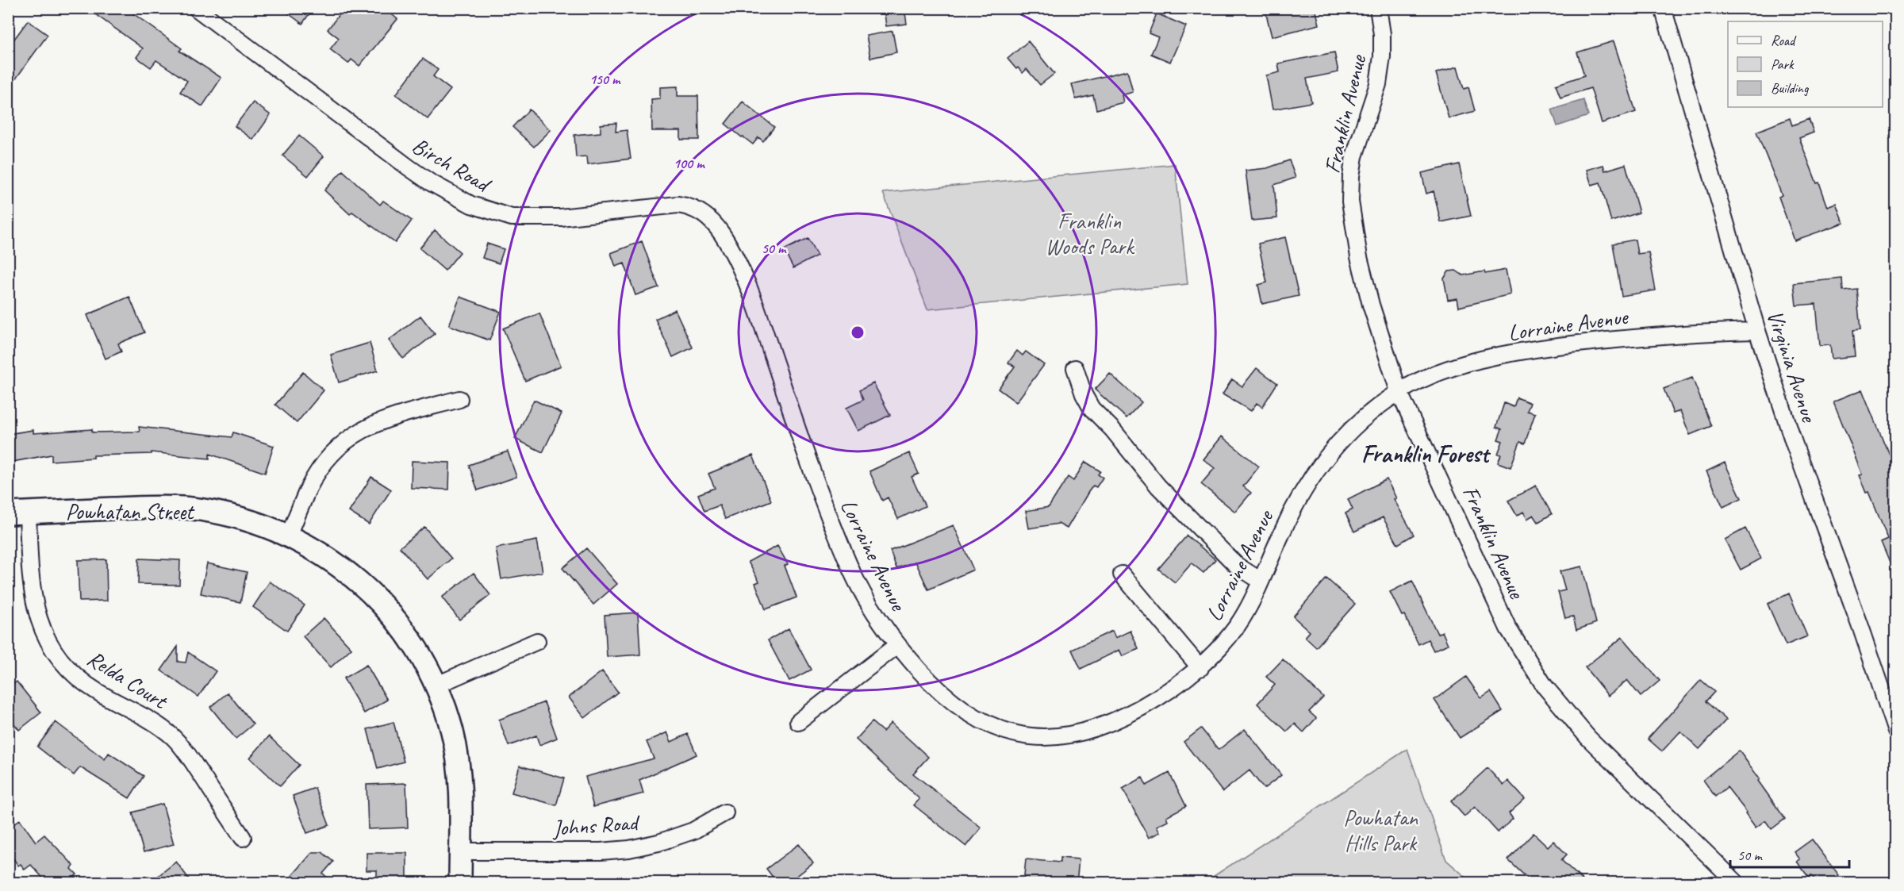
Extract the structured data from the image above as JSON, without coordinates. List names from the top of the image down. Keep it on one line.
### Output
{"streets":{"street":["Franklin Avenue","Birch Road","Lorraine Avenue","Virginia Avenue","Powhatan Street","Relda Court","Johns Road"]},"crossings":[["Franklin Avenue","Lorraine Avenue"],["Birch Road","Lorraine Avenue"],["Lorraine Avenue","Virginia Avenue"],["Powhatan Street","Relda Court"],["Powhatan Street","Johns Road"]],"districts":["Franklin Forest"],"parks":["Franklin Woods Park","Powhatan Hills Park"],"legend":["Road","Park","Building"],"scale_bar":"50 m","rings":["150 m","100 m","50 m"]}
